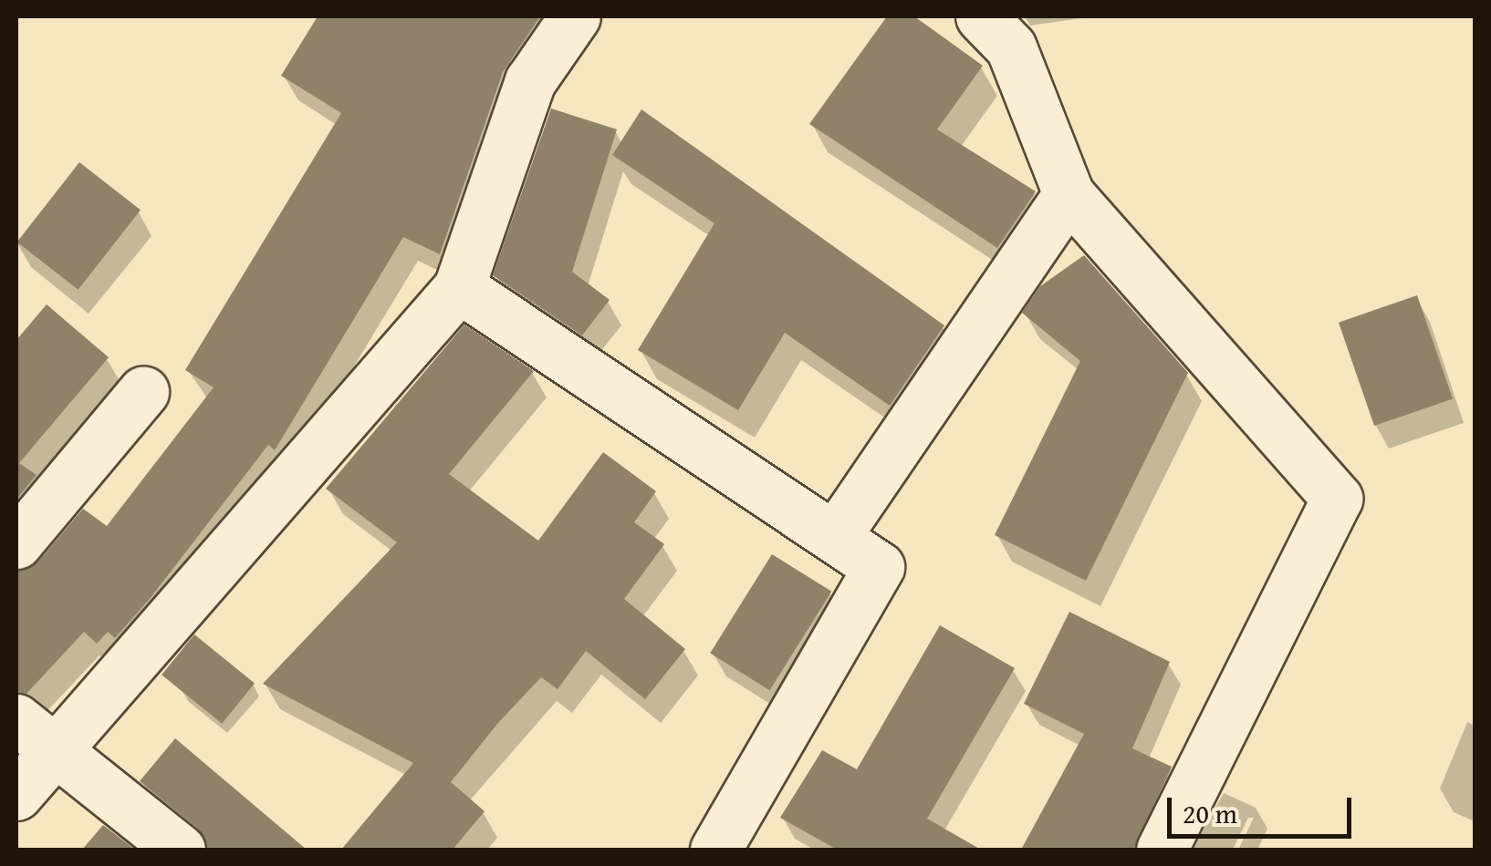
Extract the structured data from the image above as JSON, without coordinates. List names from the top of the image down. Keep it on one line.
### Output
{"scale_bar":"20 m"}
